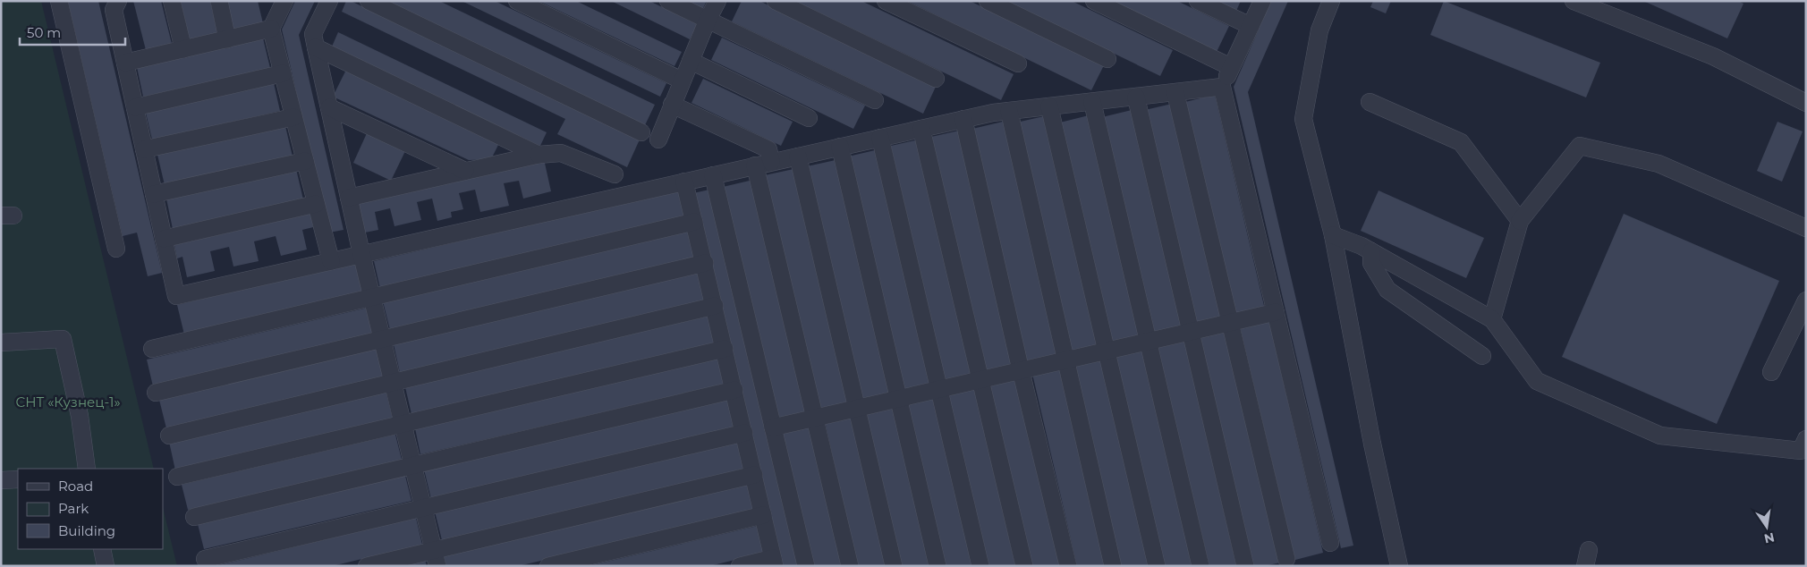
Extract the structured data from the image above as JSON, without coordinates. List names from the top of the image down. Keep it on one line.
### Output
{"parks":["СНТ «Кузнец-1»"],"legend":["Road","Park","Building"],"scale_bar":"50 m","north":"bottom"}
